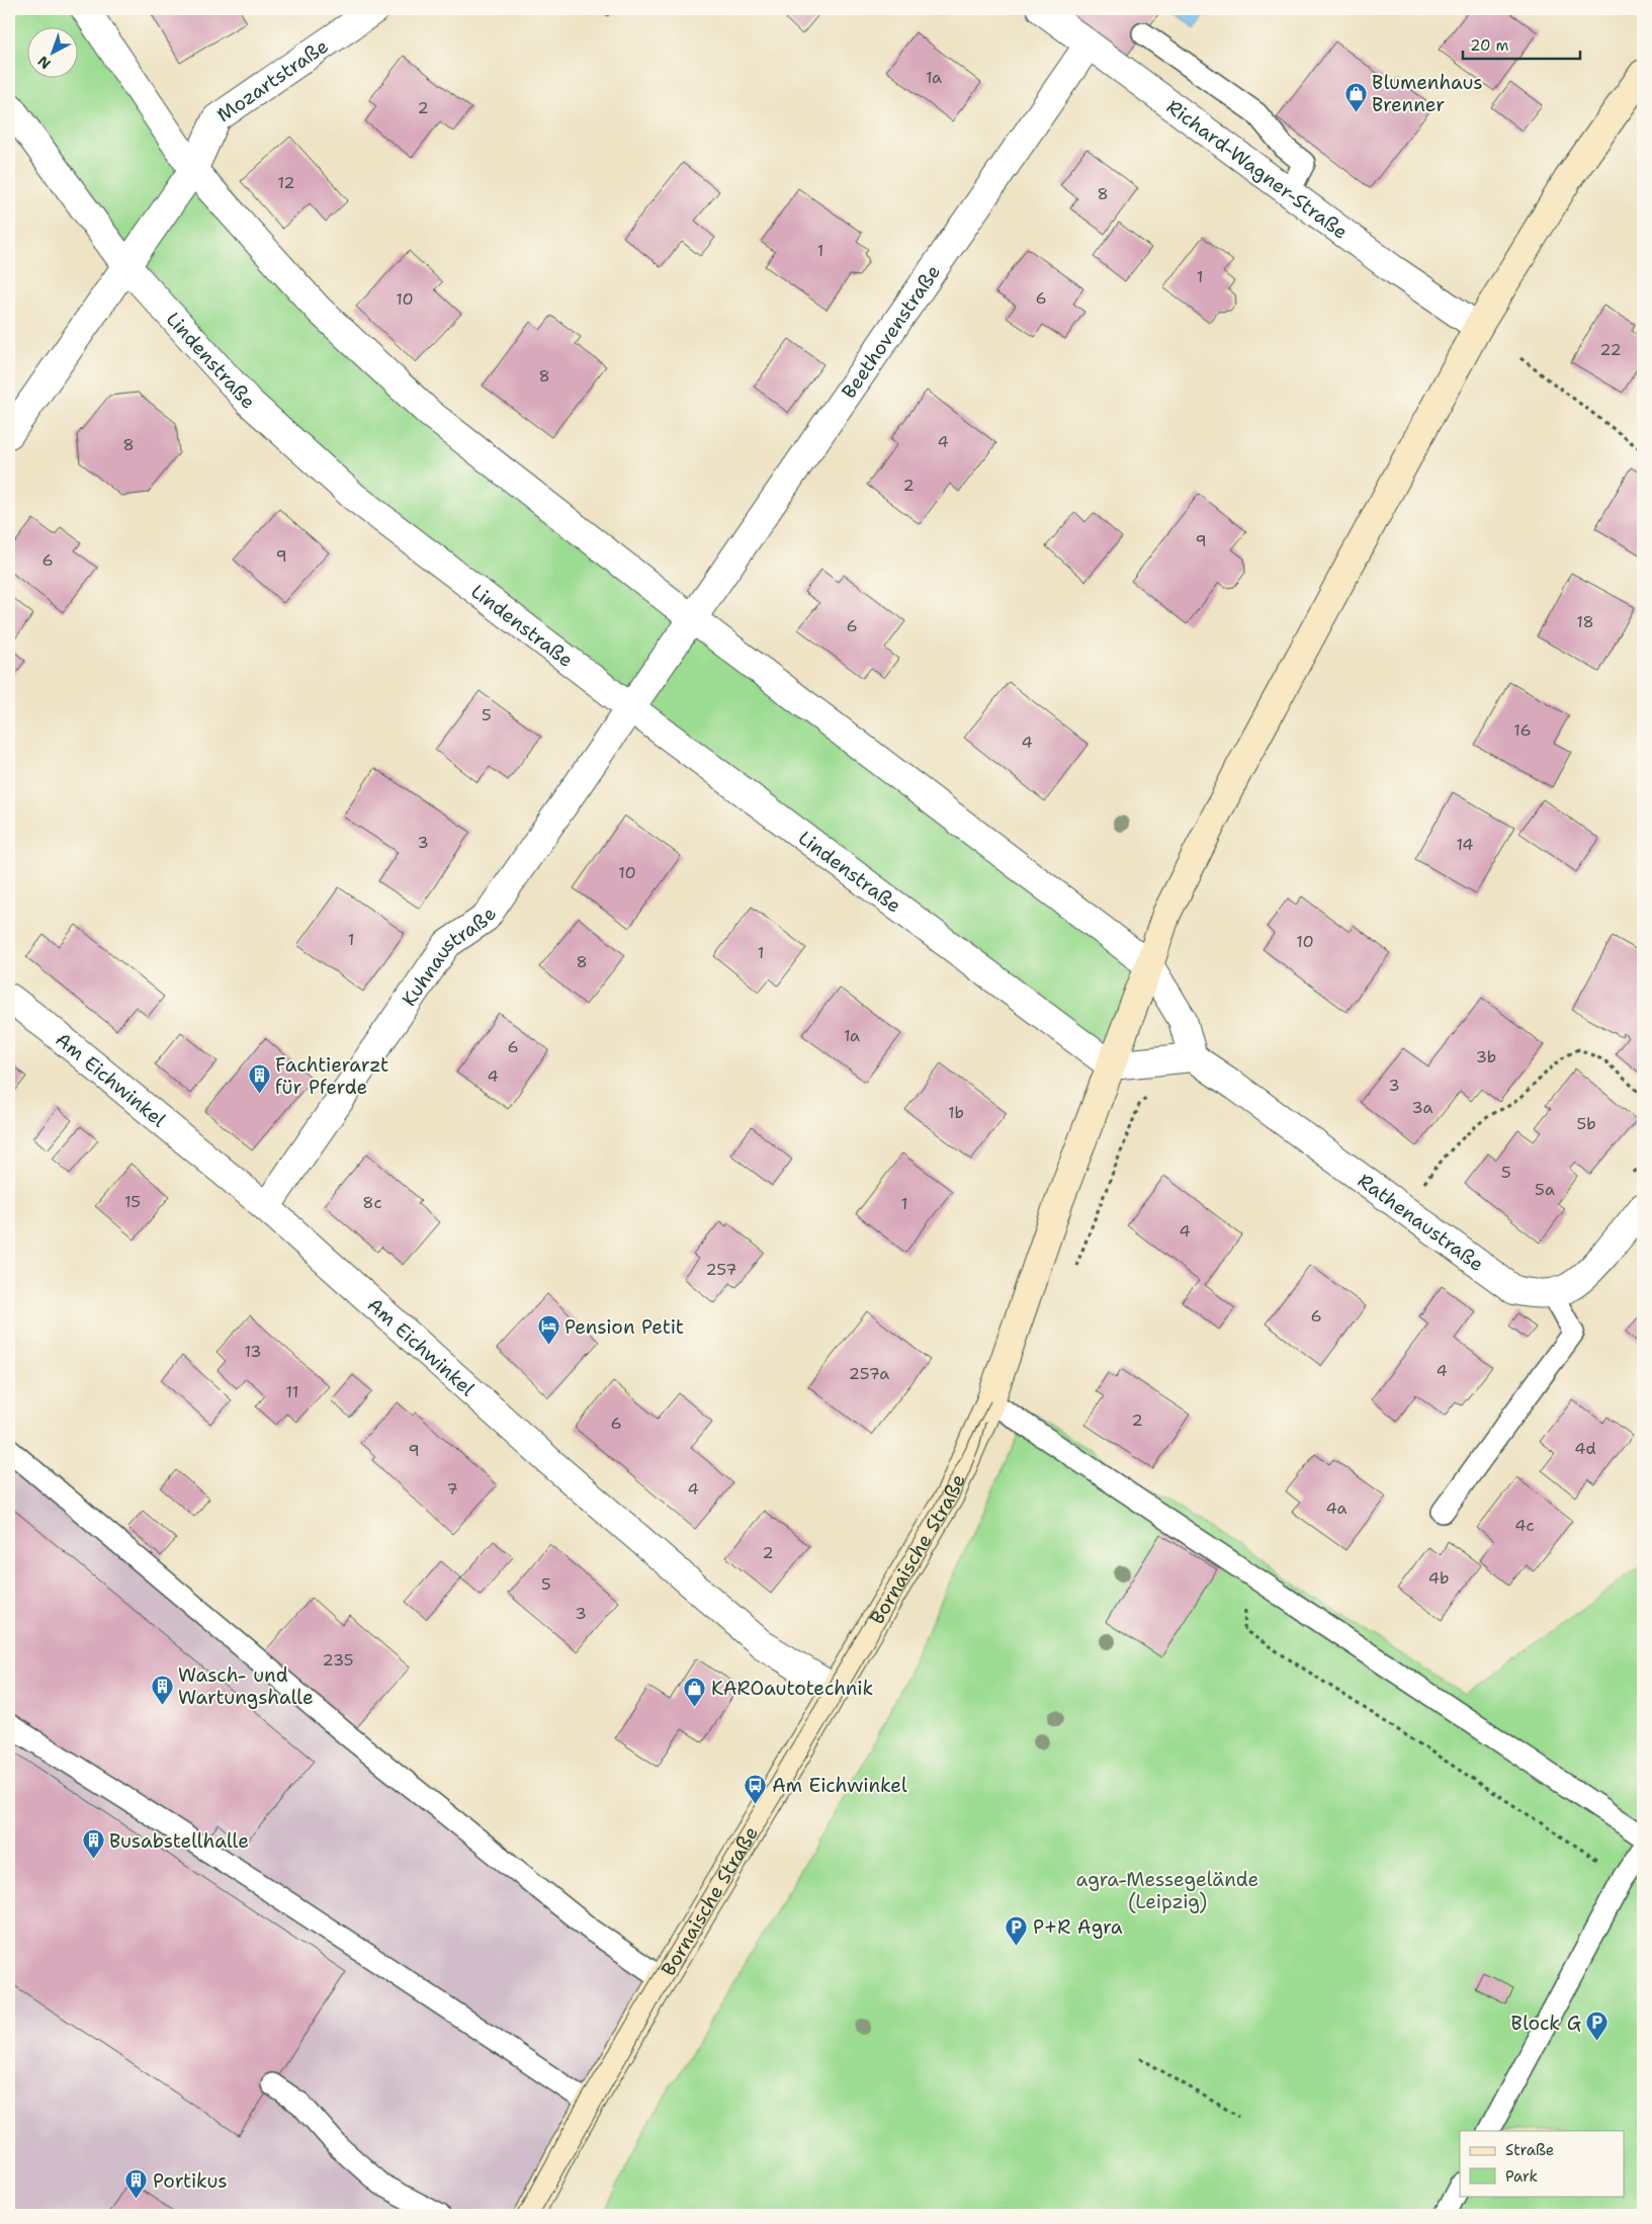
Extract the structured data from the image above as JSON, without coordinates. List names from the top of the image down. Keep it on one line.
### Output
{"streets":{"main road":["Bornaische Straße"],"street":["Mozartstraße","Richard-Wagner-Straße","Beethovenstraße","Lindenstraße","Kuhnaustraße","Am Eichwinkel","Rathenaustraße"]},"crossings":[["Mozartstraße","Lindenstraße"],["Richard-Wagner-Straße","Beethovenstraße"],["Richard-Wagner-Straße","Bornaische Straße"],["Beethovenstraße","Lindenstraße"],["Beethovenstraße","Kuhnaustraße"],["Lindenstraße","Kuhnaustraße"],["Lindenstraße","Bornaische Straße"],["Kuhnaustraße","Am Eichwinkel"],["Am Eichwinkel","Bornaische Straße"]],"parks":["agra-Messegelände (Leipzig)"],"places":{"shop":["Blumenhaus Brenner","KAROautotechnik"],"building":["Fachtierarzt für Pferde","Wasch- und Wartungshalle","Busabstellhalle","Portikus"],"hotel":["Pension Petit"],"bus stop":["Am Eichwinkel"],"parking":["P+R Agra","Block G"]},"house_numbers":["1a","2","12","8","1","1","6","10","22","8","4","8","2","9","9","6","18","6","5","16","4","3","14","10","1","10","1","8","1a","6","3b","4","3","3a","1b","5b","5","5a","15","8c","1","4","257","6","13","4","257a","11","2","6","4d","9","7","4","4a","4c","2","4b","5","3","235"],"legend":["Straße","Park"],"scale_bar":"20 m","north":"bottom left"}
